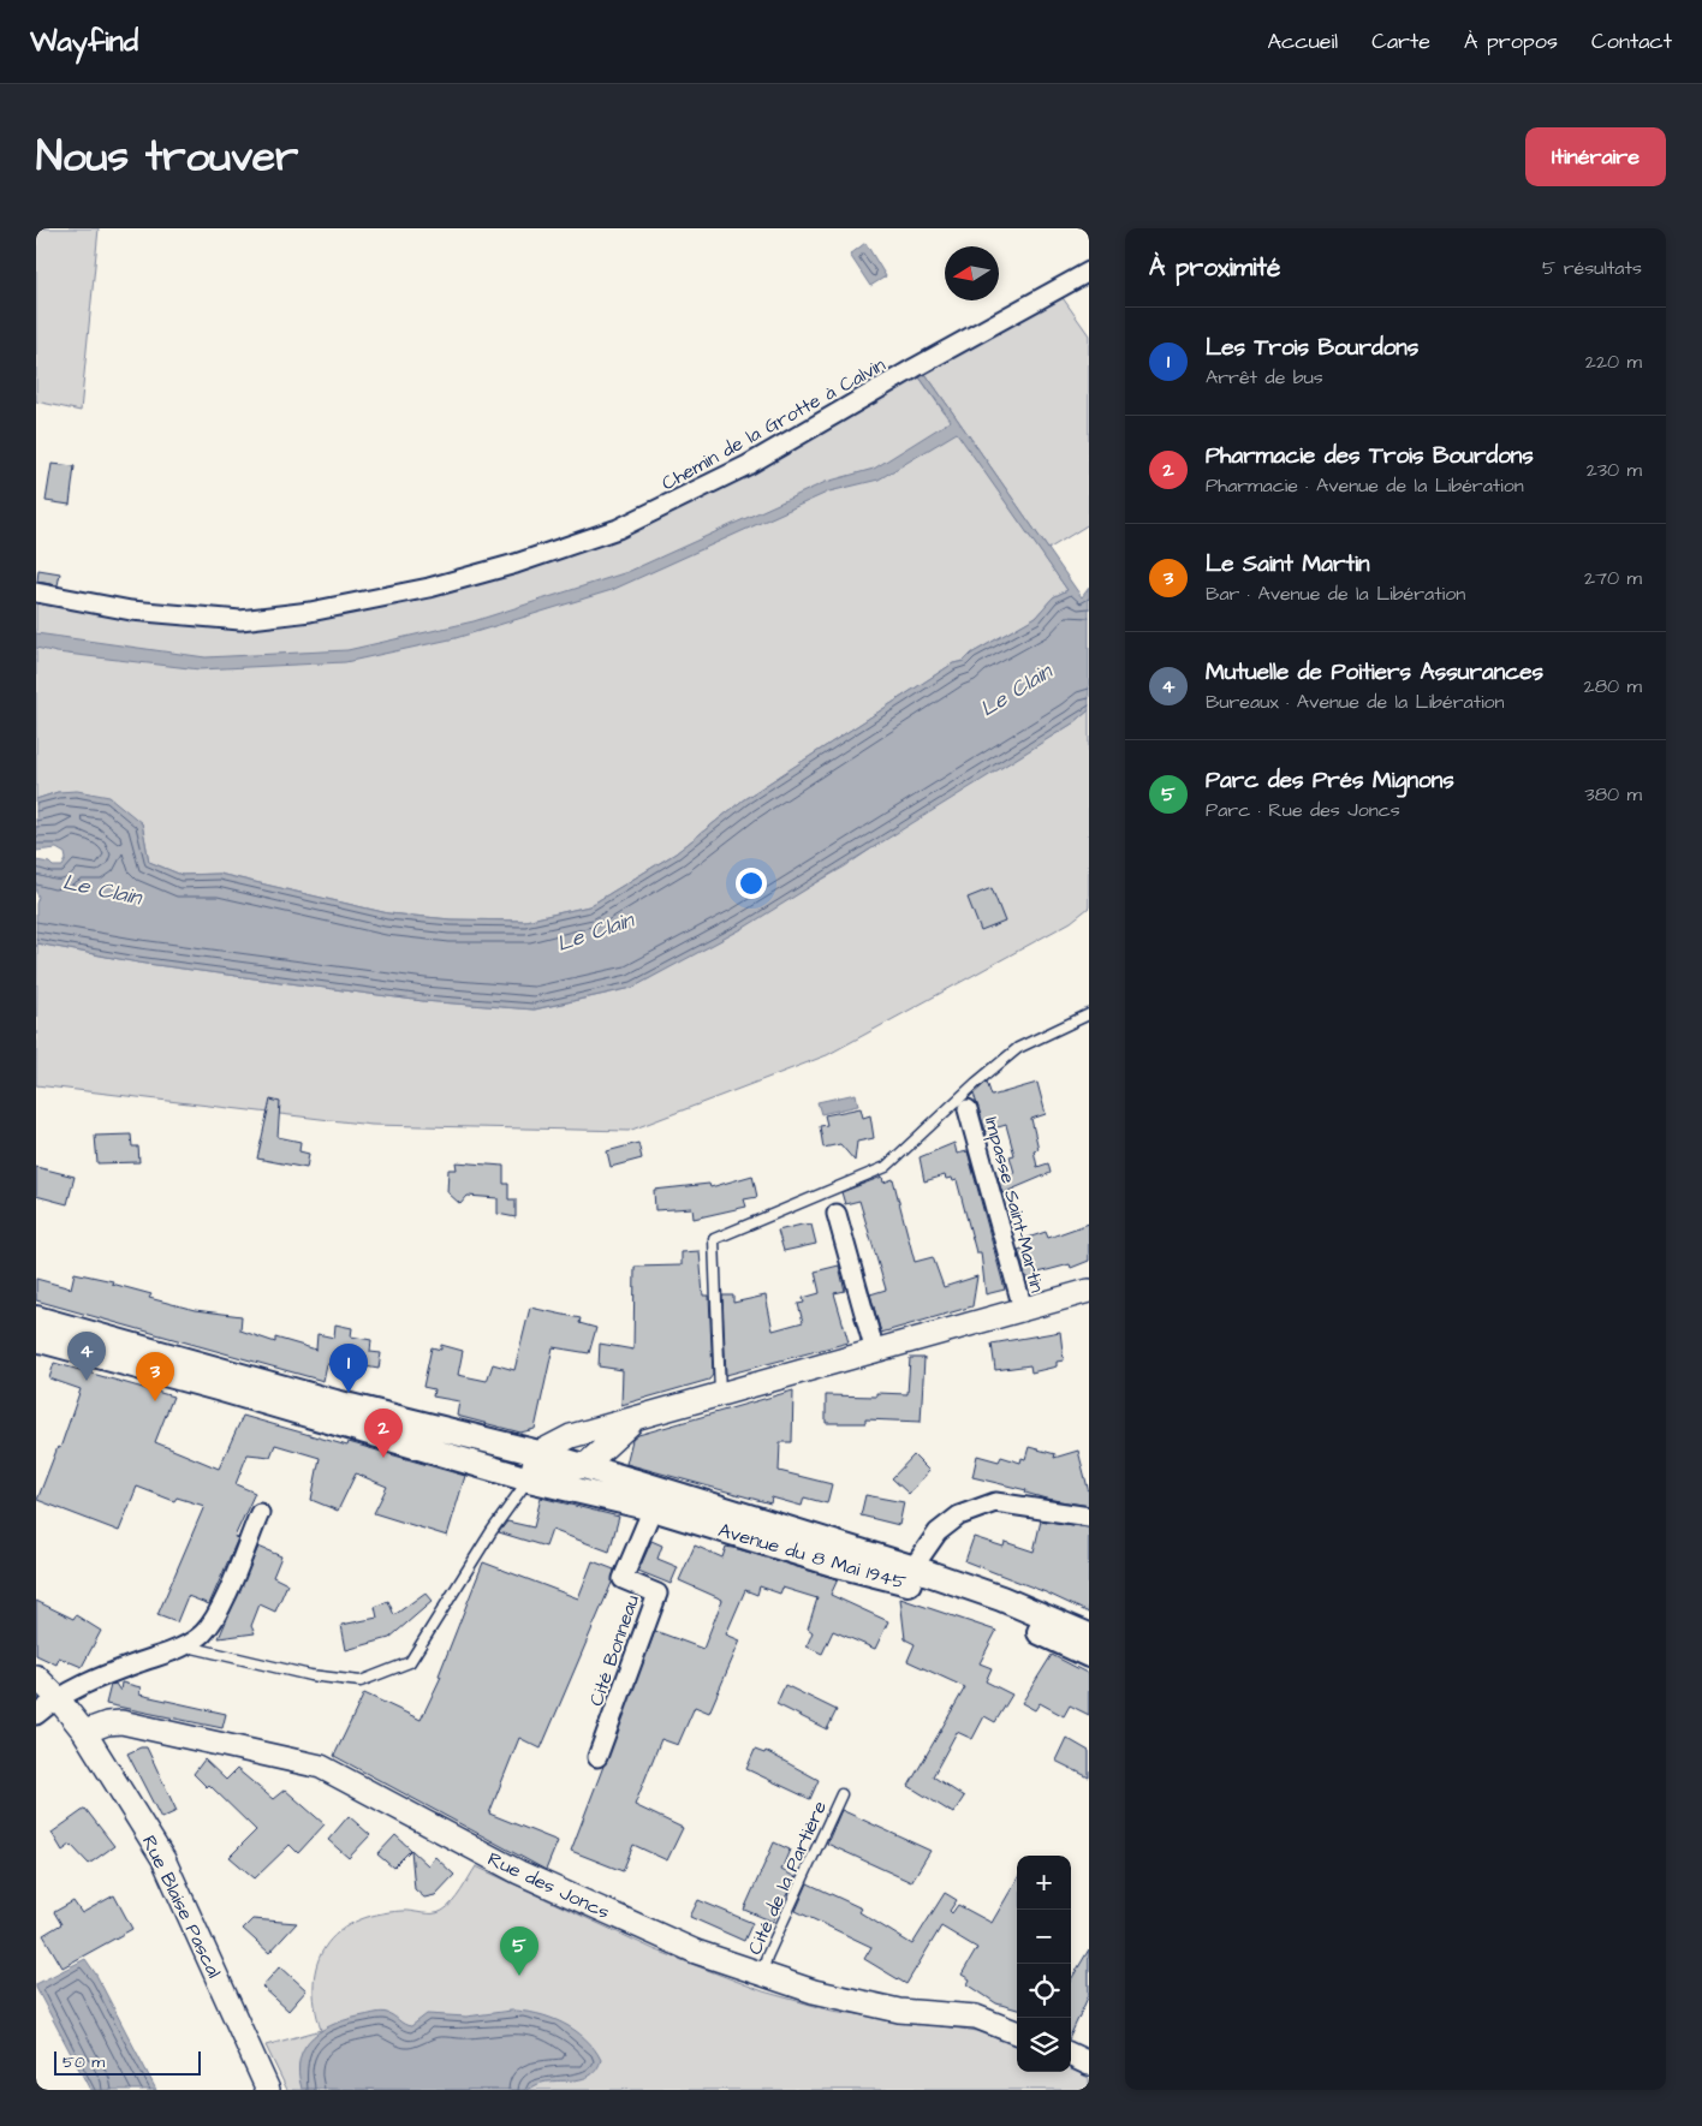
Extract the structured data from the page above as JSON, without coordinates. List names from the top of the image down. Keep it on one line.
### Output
{"streets":{"main road":["Avenue du 8 Mai 1945"],"street":["Chemin de la Grotte à Calvin","Impasse Saint-Martin","Cité Bonneau","Rue des Joncs","Rue Blaise Pascal"],"lane":["Cité de la Partière"]},"crossings":[["Avenue du 8 Mai 1945","Cité Bonneau"],["Cité de la Partière","Rue des Joncs"],["Rue des Joncs","Rue Blaise Pascal"]],"water":["Le Clain"],"scale_bar":"50 m","north":"left","page":{"header":"Wayfind","nav":["Accueil","Carte","À propos","Contact"],"title":"Nous trouver","buttons":"Itinéraire","heading":["À proximité","5 résultats"],"list":[{"mark":"1","name":"Les Trois Bourdons","note":"Arrêt de bus","value":"220 m"},{"mark":"2","name":"Pharmacie des Trois Bourdons","note":"Pharmacie · Avenue de la Libération","value":"230 m"},{"mark":"3","name":"Le Saint Martin","note":"Bar · Avenue de la Libération","value":"270 m"},{"mark":"4","name":"Mutuelle de Poitiers Assurances","note":"Bureaux · Avenue de la Libération","value":"280 m"},{"mark":"5","name":"Parc des Prés Mignons","note":"Parc · Rue des Joncs","value":"380 m"}],"pins":["4","1","3","2","5"],"map_buttons":["+","−"],"scale":"50 m"}}
